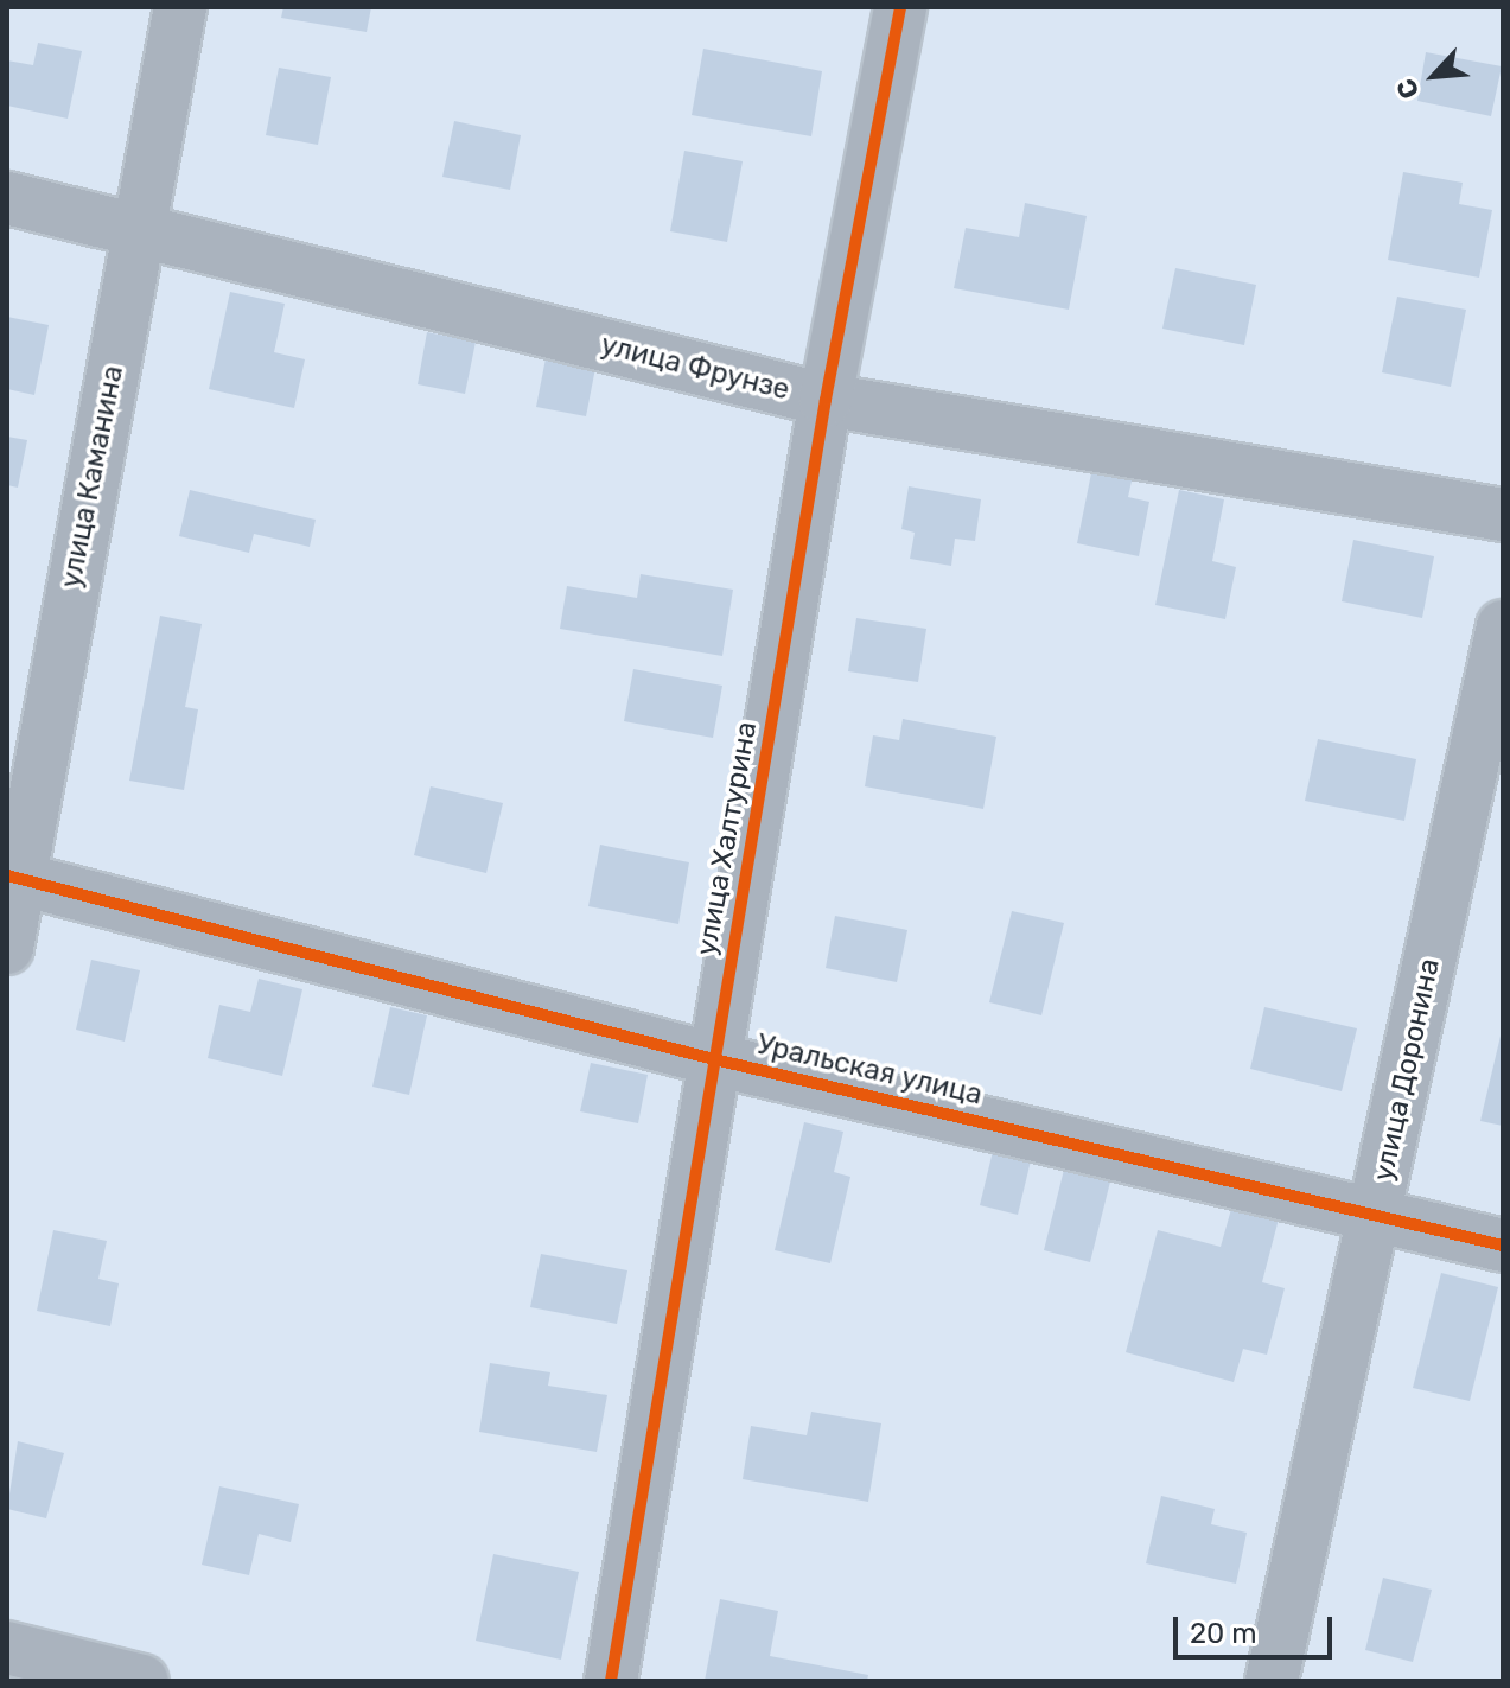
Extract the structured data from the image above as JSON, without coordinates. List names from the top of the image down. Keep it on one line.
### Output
{"streets":{"street":["улица Фрунзе","улица Каманина","улица Халтурина","Уральская улица","улица Доронина"]},"crossings":[["улица Фрунзе","улица Каманина"],["улица Фрунзе","улица Халтурина"],["улица Каманина","Уральская улица"],["улица Халтурина","Уральская улица"],["Уральская улица","улица Доронина"]],"scale_bar":"20 m","north":"bottom left"}
